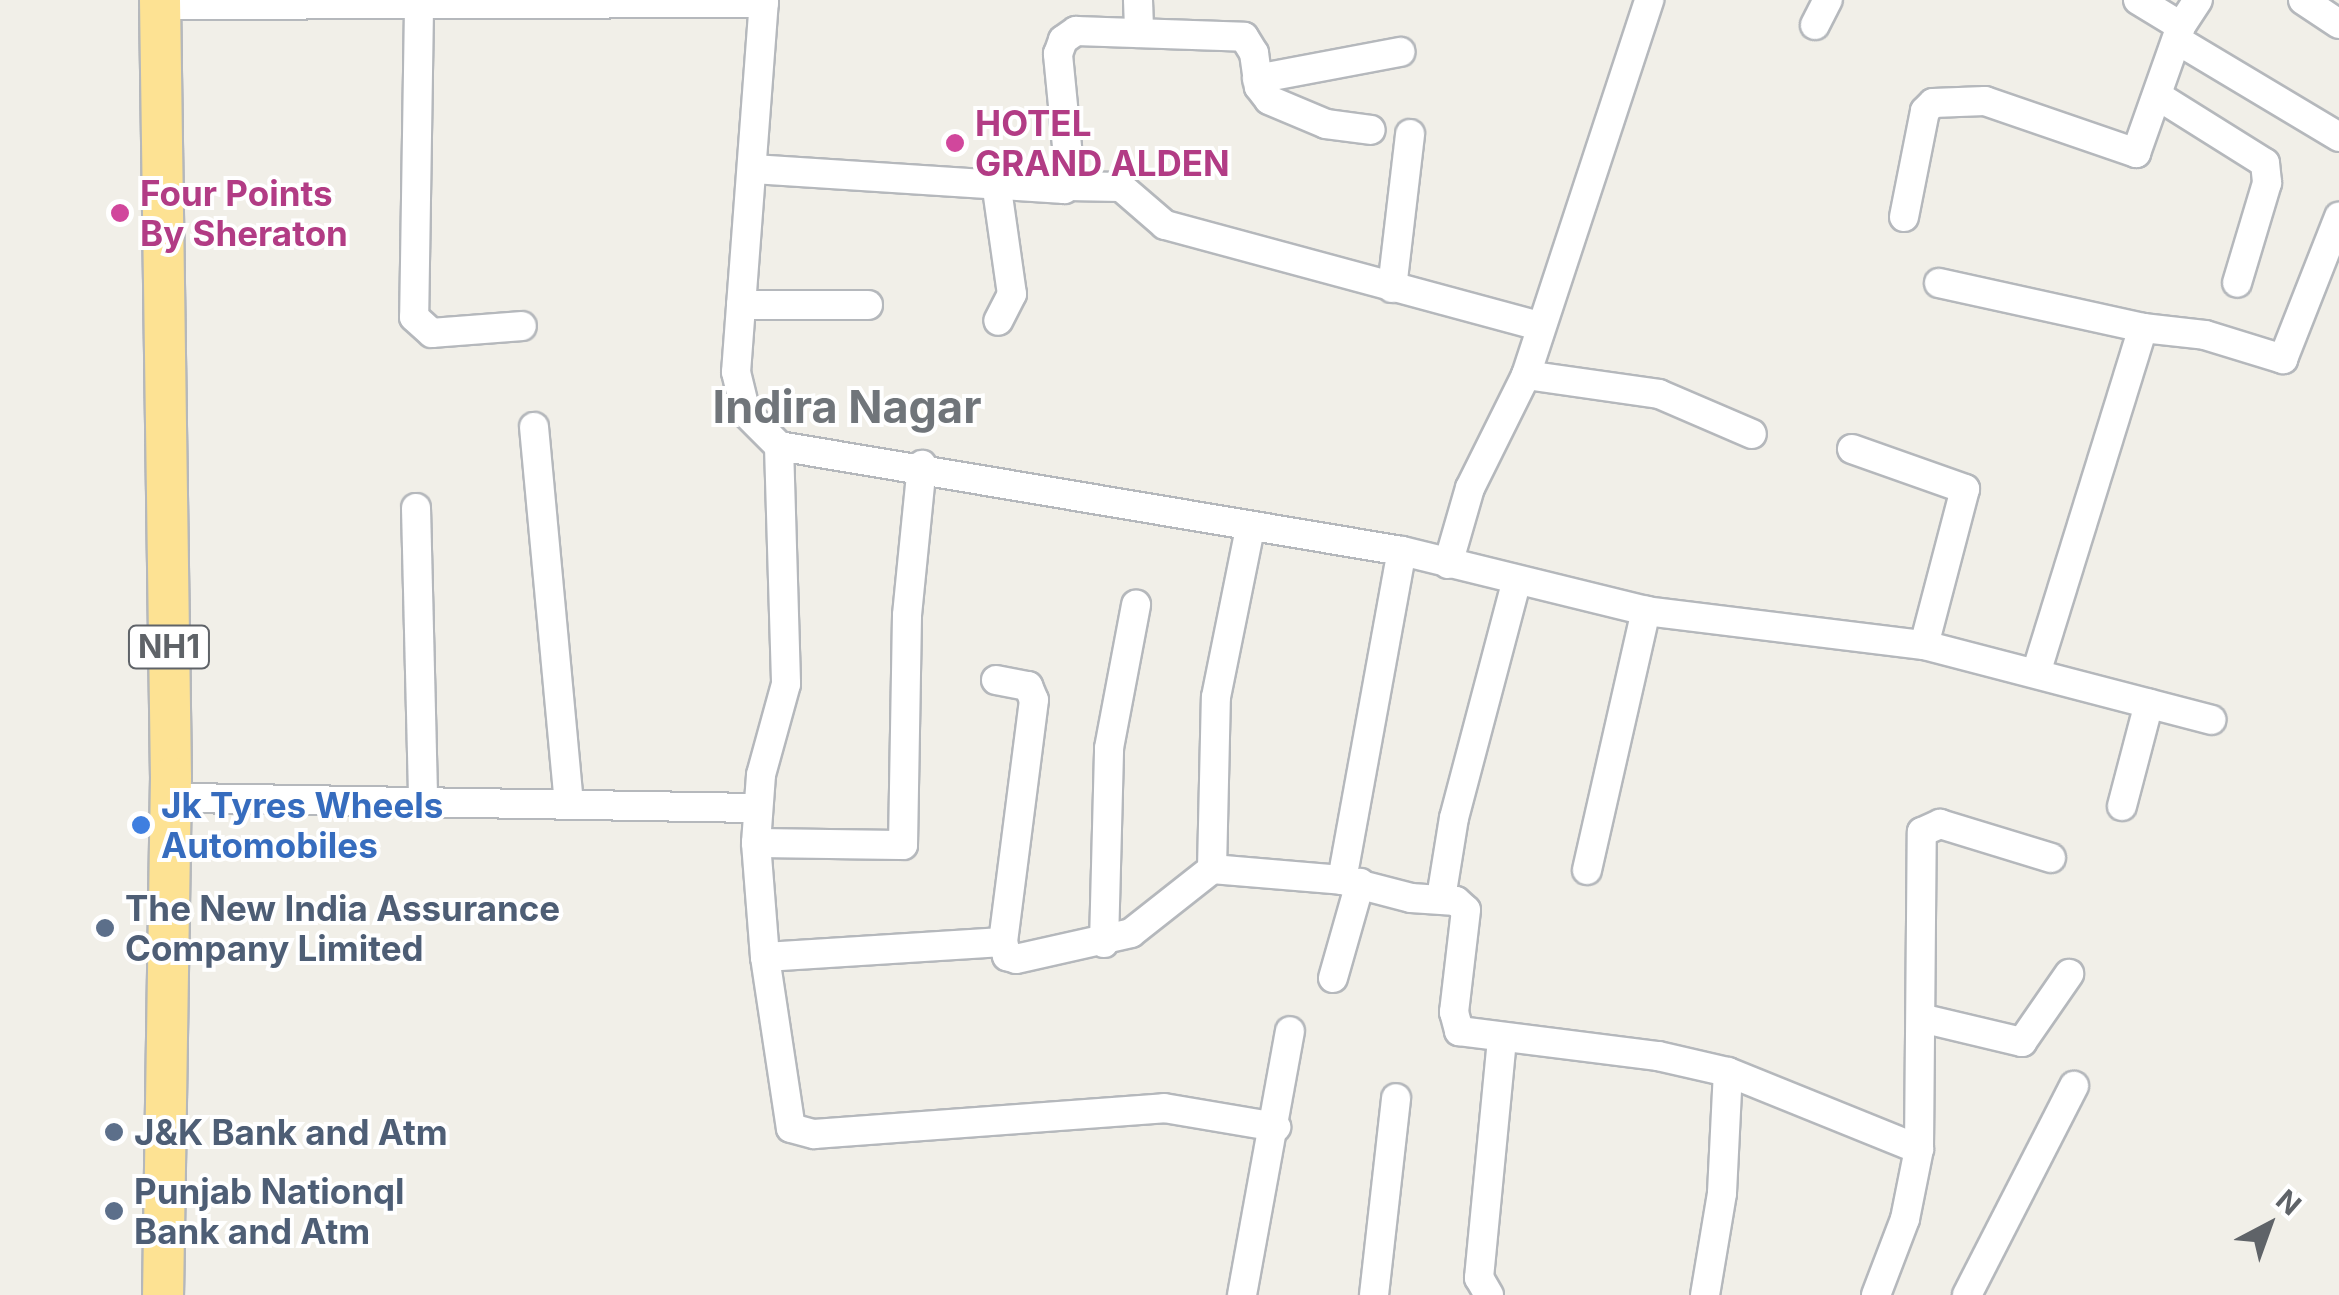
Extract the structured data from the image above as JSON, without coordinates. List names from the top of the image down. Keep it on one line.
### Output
{"streets":{"highway":["NH1"]},"districts":["Indira Nagar"],"places":["HOTEL GRAND ALDEN","Four Points By Sheraton","Jk Tyres Wheels Automobiles","The New India Assurance Company Limited","J&K Bank and Atm","Punjab Nationql Bank and Atm"],"north":"top right"}
